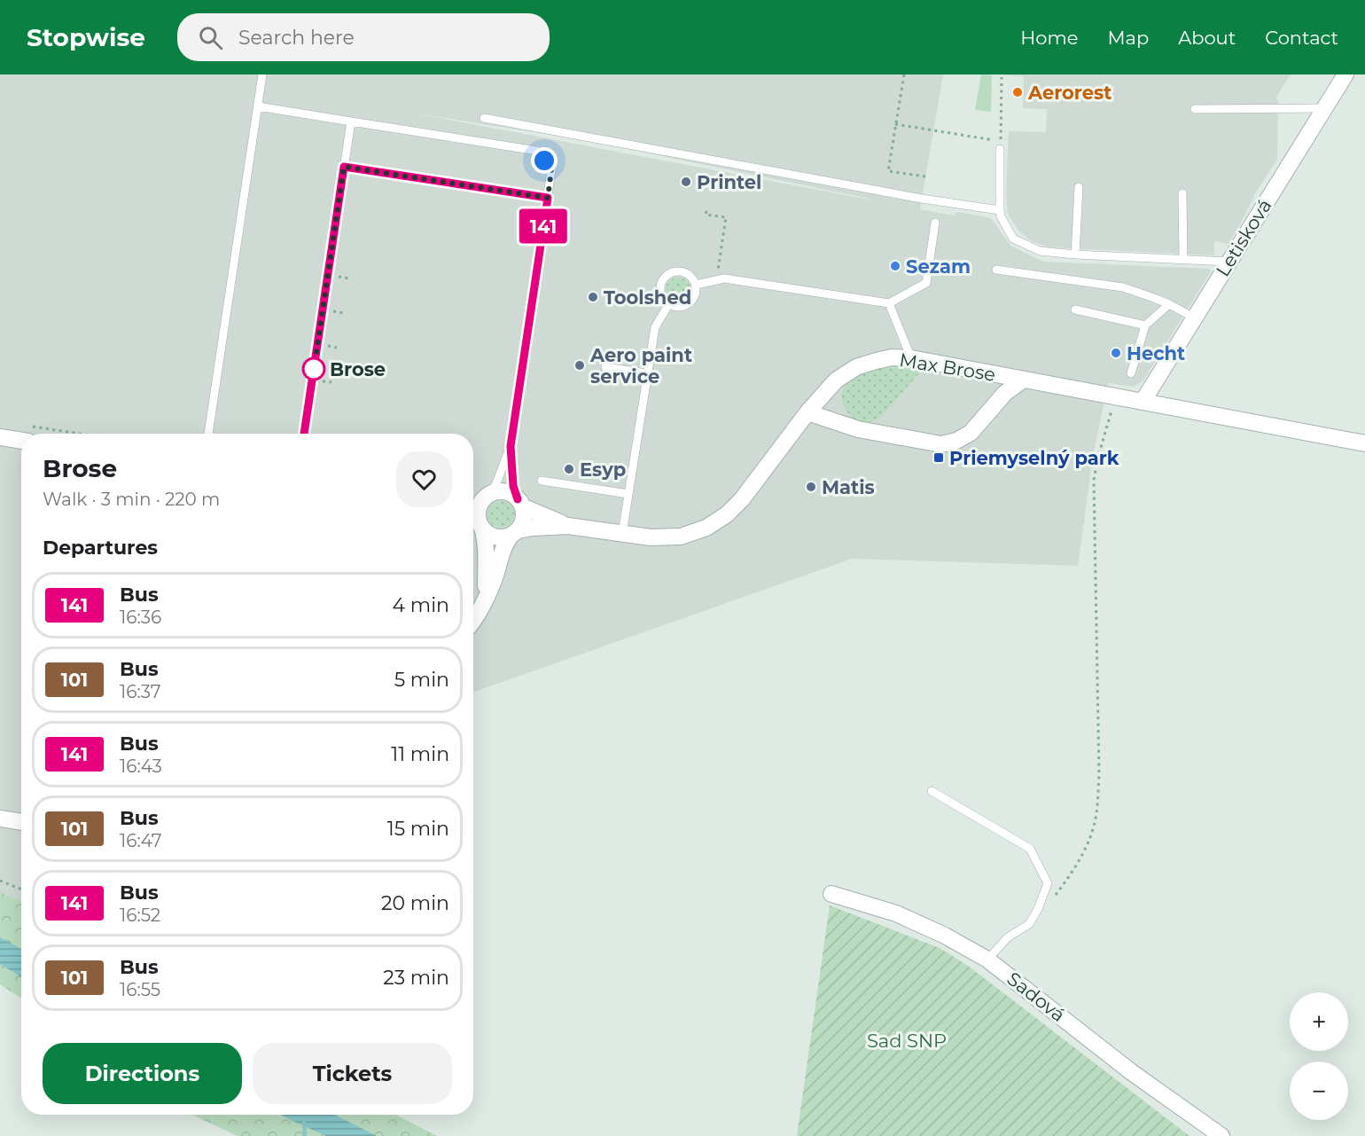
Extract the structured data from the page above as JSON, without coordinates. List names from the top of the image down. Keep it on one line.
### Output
{"streets":{"street":["Letisková","Max Brose","Sadová"]},"crossings":[["Letisková","Max Brose"]],"parks":["Sad SNP"],"places":{"other":["Aerorest","Printel","Sezam","Toolshed","Hecht","Aero paint service","Brose","Esyp","Matis"],"transit":["Priemyselný park"]},"lines":["bus line 141"],"page":{"header":"Stopwise","search":"Search here","nav":["Home","Map","About","Contact"],"on_map":"141","heading":[["Brose","Walk · 3 min · 220 m"],"Departures"],"list":[{"mark":"141","name":"Bus","note":"16:36","value":"4 min"},{"mark":"101","name":"Bus","note":"16:37","value":"5 min"},{"mark":"141","name":"Bus","note":"16:43","value":"11 min"},{"mark":"101","name":"Bus","note":"16:47","value":"15 min"},{"mark":"141","name":"Bus","note":"16:52","value":"20 min"},{"mark":"101","name":"Bus","note":"16:55","value":"23 min"}],"map_buttons":["+","−"],"buttons":["Directions","Tickets"]}}
